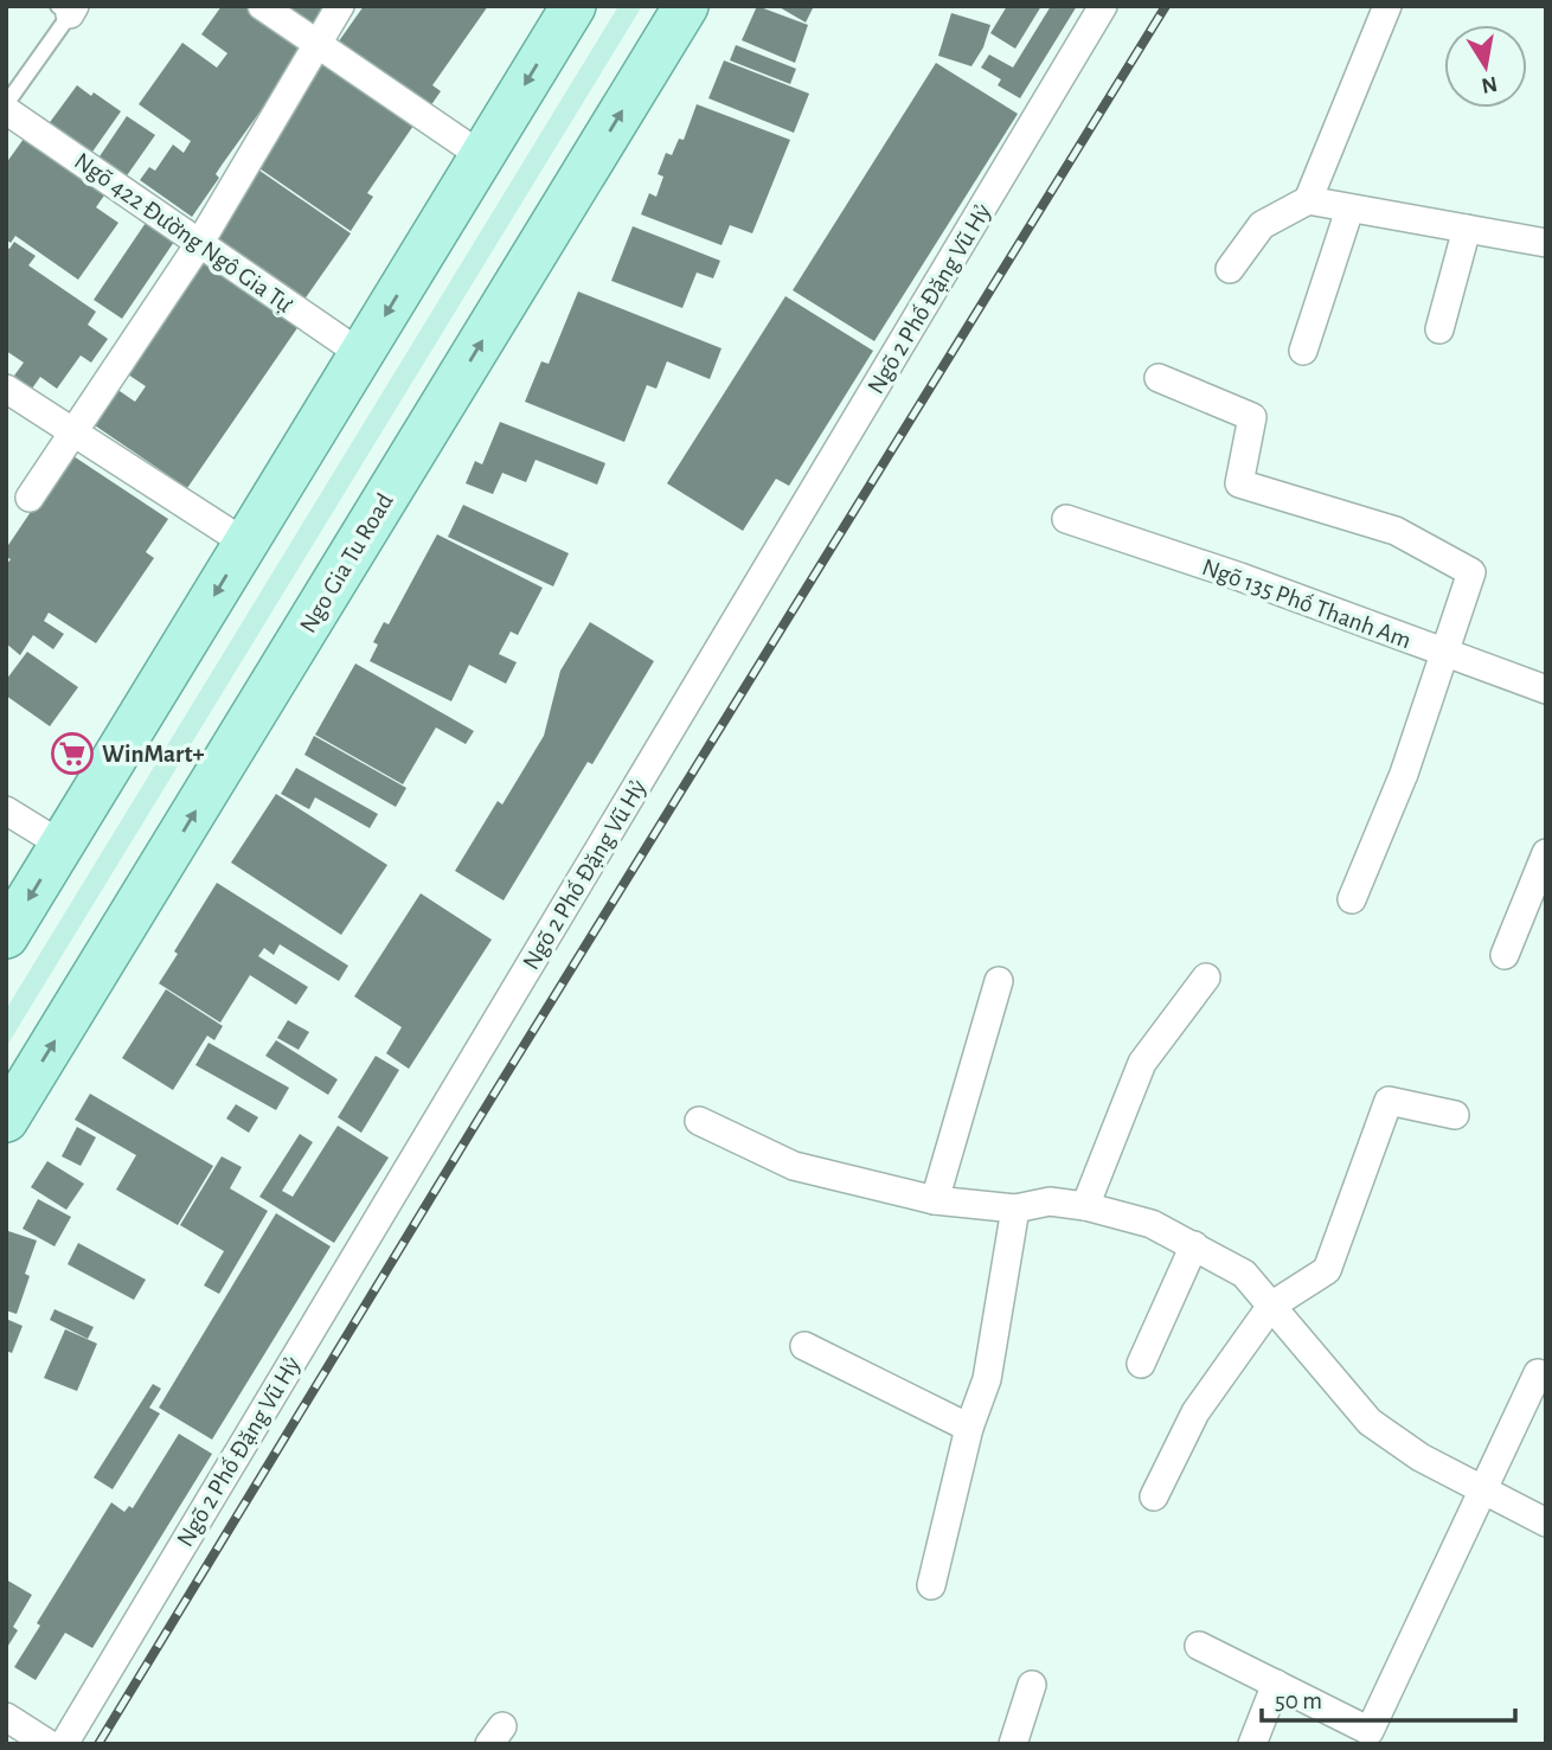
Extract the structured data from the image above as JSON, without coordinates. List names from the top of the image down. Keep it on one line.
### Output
{"streets":{"main road":["Ngo Gia Tu Road"],"street":["Ngõ 422 Đường Ngô Gia Tự","Ngõ 2 Phố Đặng Vũ Hỷ","Ngõ 135 Phố Thanh Am"]},"places":{"supermarket":["WinMart+"]},"scale_bar":"50 m","north":"bottom"}
